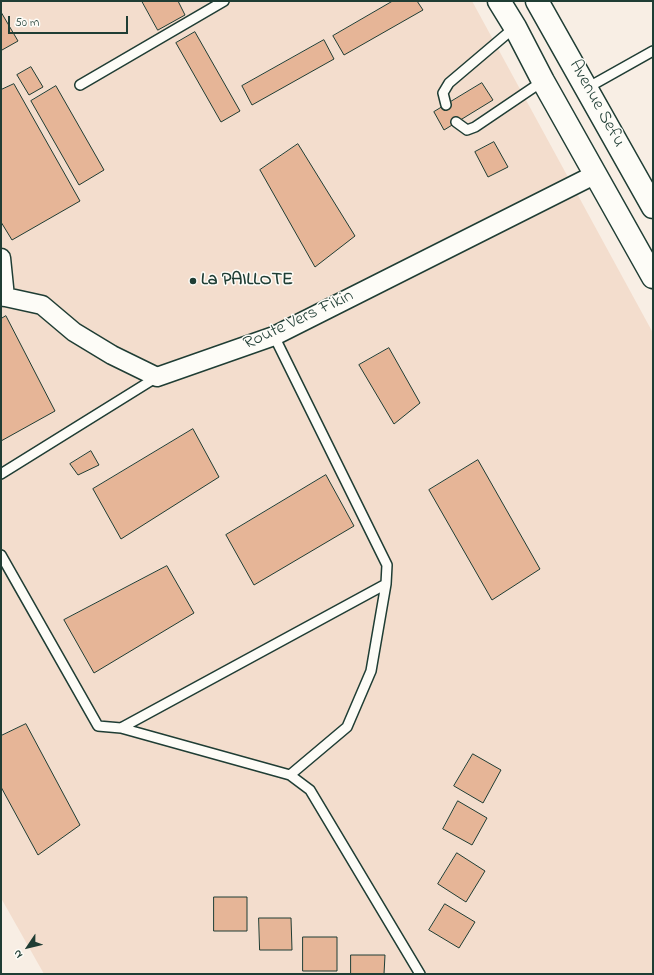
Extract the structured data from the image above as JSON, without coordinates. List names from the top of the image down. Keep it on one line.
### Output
{"streets":{"main road":["Avenue Sefu"],"street":["Route Vers Fikin"]},"crossings":[["Avenue Sefu","Route Vers Fikin"]],"places":["La PAILLOTE"],"scale_bar":"50 m","north":"bottom left"}
